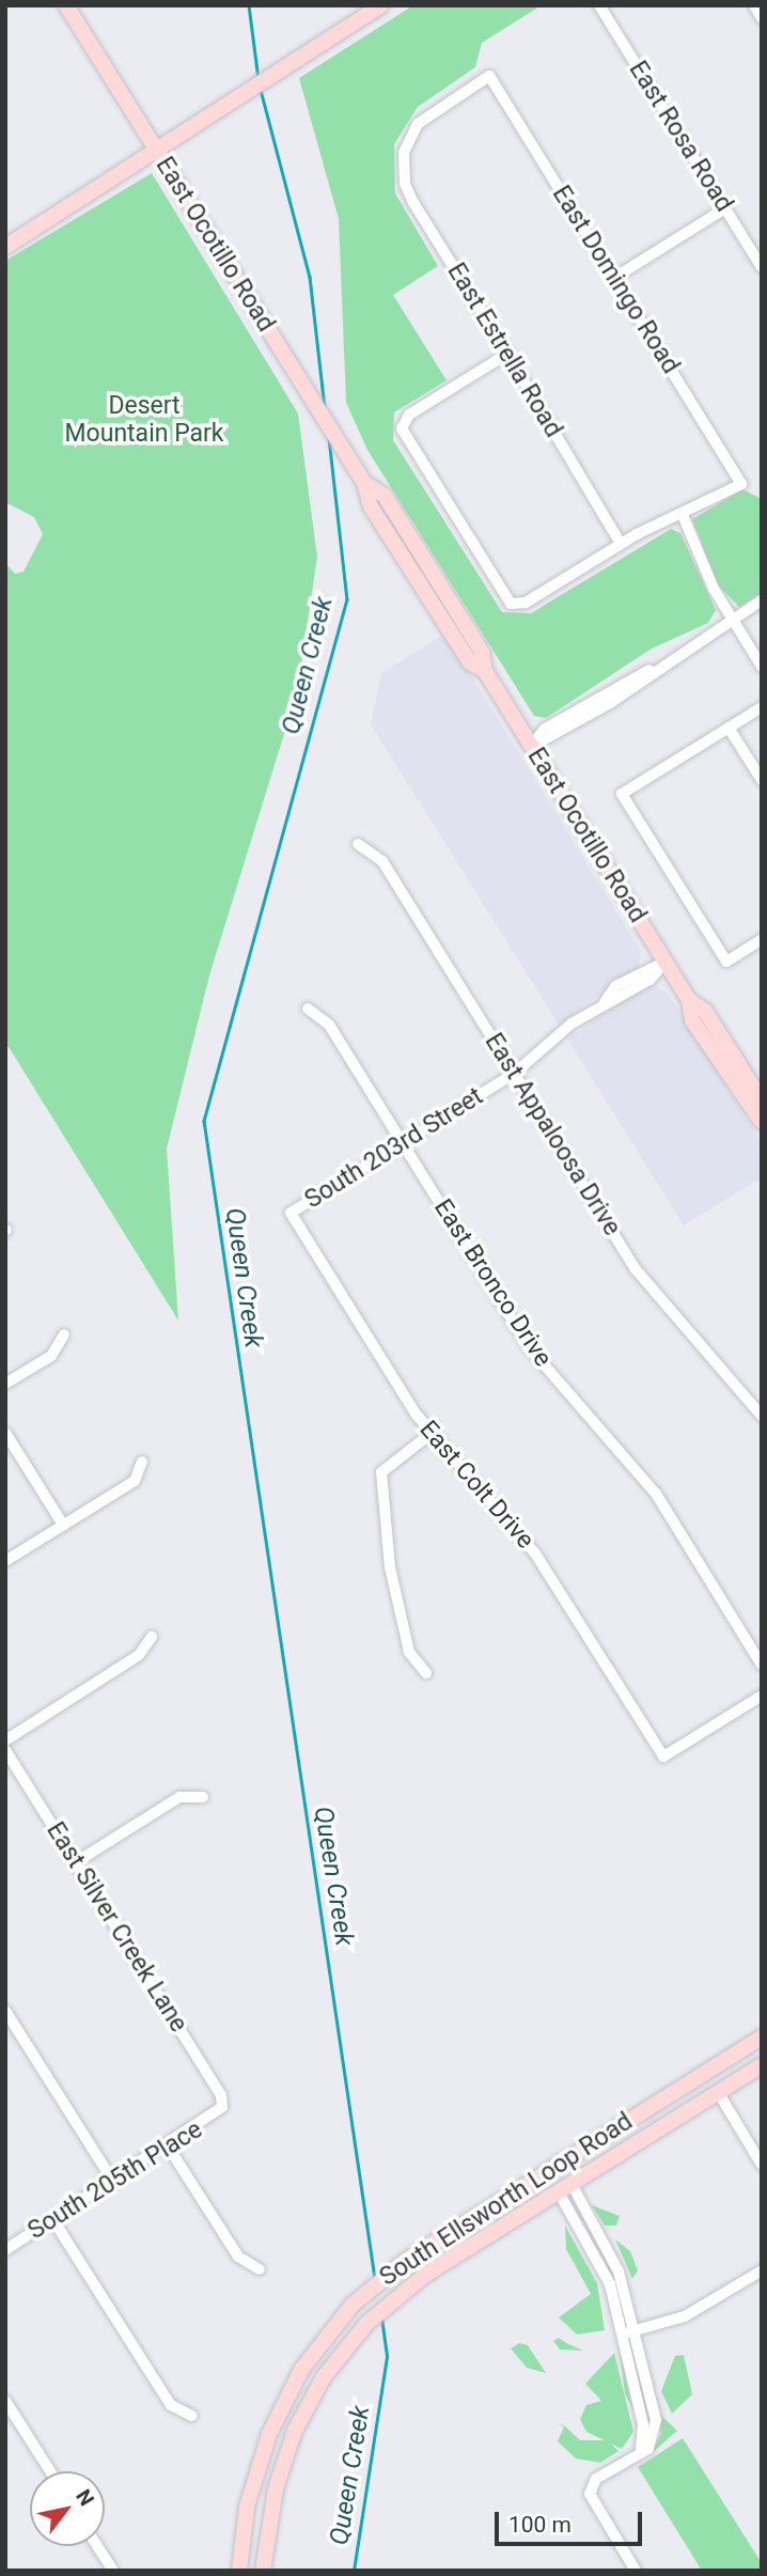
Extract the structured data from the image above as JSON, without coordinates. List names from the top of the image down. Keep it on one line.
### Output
{"streets":{"main road":["East Ocotillo Road","South Ellsworth Loop Road"],"street":["East Rosa Road","East Domingo Road","East Estrella Road","East Appaloosa Drive","South 203rd Street","East Bronco Drive","East Colt Drive","East Silver Creek Lane","South 205th Place"]},"crossings":[["East Ocotillo Road","South 203rd Street"],["East Domingo Road","East Estrella Road"],["East Appaloosa Drive","South 203rd Street"],["South 203rd Street","East Bronco Drive"],["South 203rd Street","East Colt Drive"],["East Silver Creek Lane","South 205th Place"]],"water":["Queen Creek"],"parks":["Desert Mountain Park"],"scale_bar":"100 m","north":"top right"}
